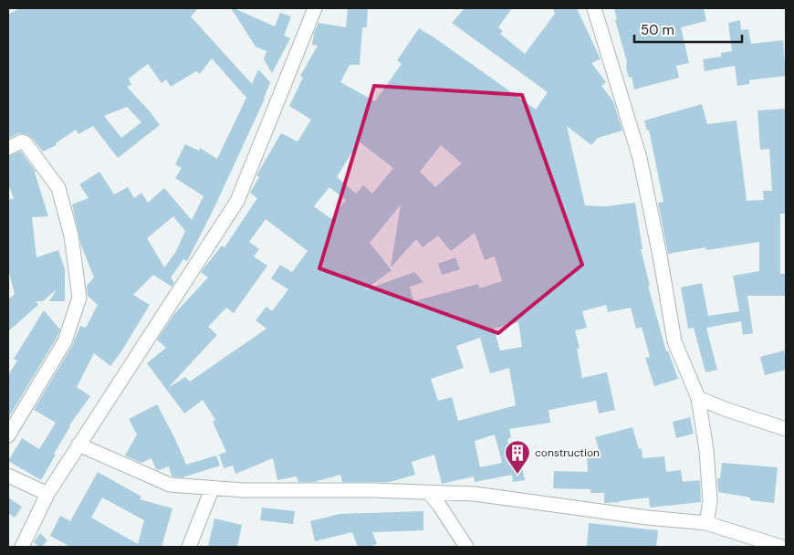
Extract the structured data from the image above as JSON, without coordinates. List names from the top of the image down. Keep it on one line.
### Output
{"places":{"building":["construction"]},"scale_bar":"50 m"}
